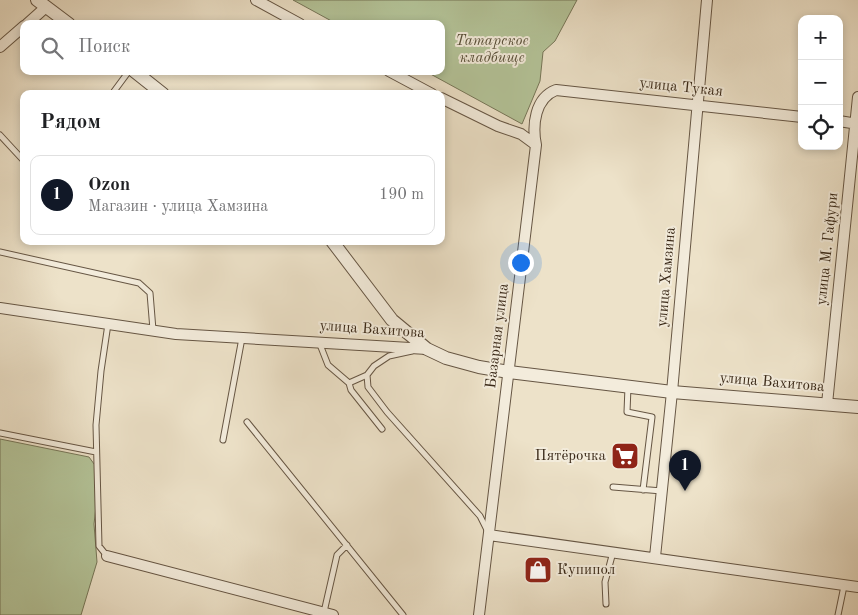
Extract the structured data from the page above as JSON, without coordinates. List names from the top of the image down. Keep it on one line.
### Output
{"streets":{"street":["улица Тукая","улица М. Гафури","улица Хамзина","улица Вахитова","Базарная улица"]},"crossings":[["улица Тукая","улица Хамзина"],["улица Тукая","Базарная улица"],["улица М. Гафури","улица Вахитова"],["улица Хамзина","улица Вахитова"],["улица Вахитова","Базарная улица"]],"parks":["Татарское кладбище"],"places":{"supermarket":["Пятёрочка"],"shop":["Купипол"]},"page":{"map_buttons":["+","−"],"search":"Поиск","heading":"Рядом","list":[{"mark":"1","name":"Ozon","note":"Магазин · улица Хамзина","value":"190 m"}],"pins":"1"}}
